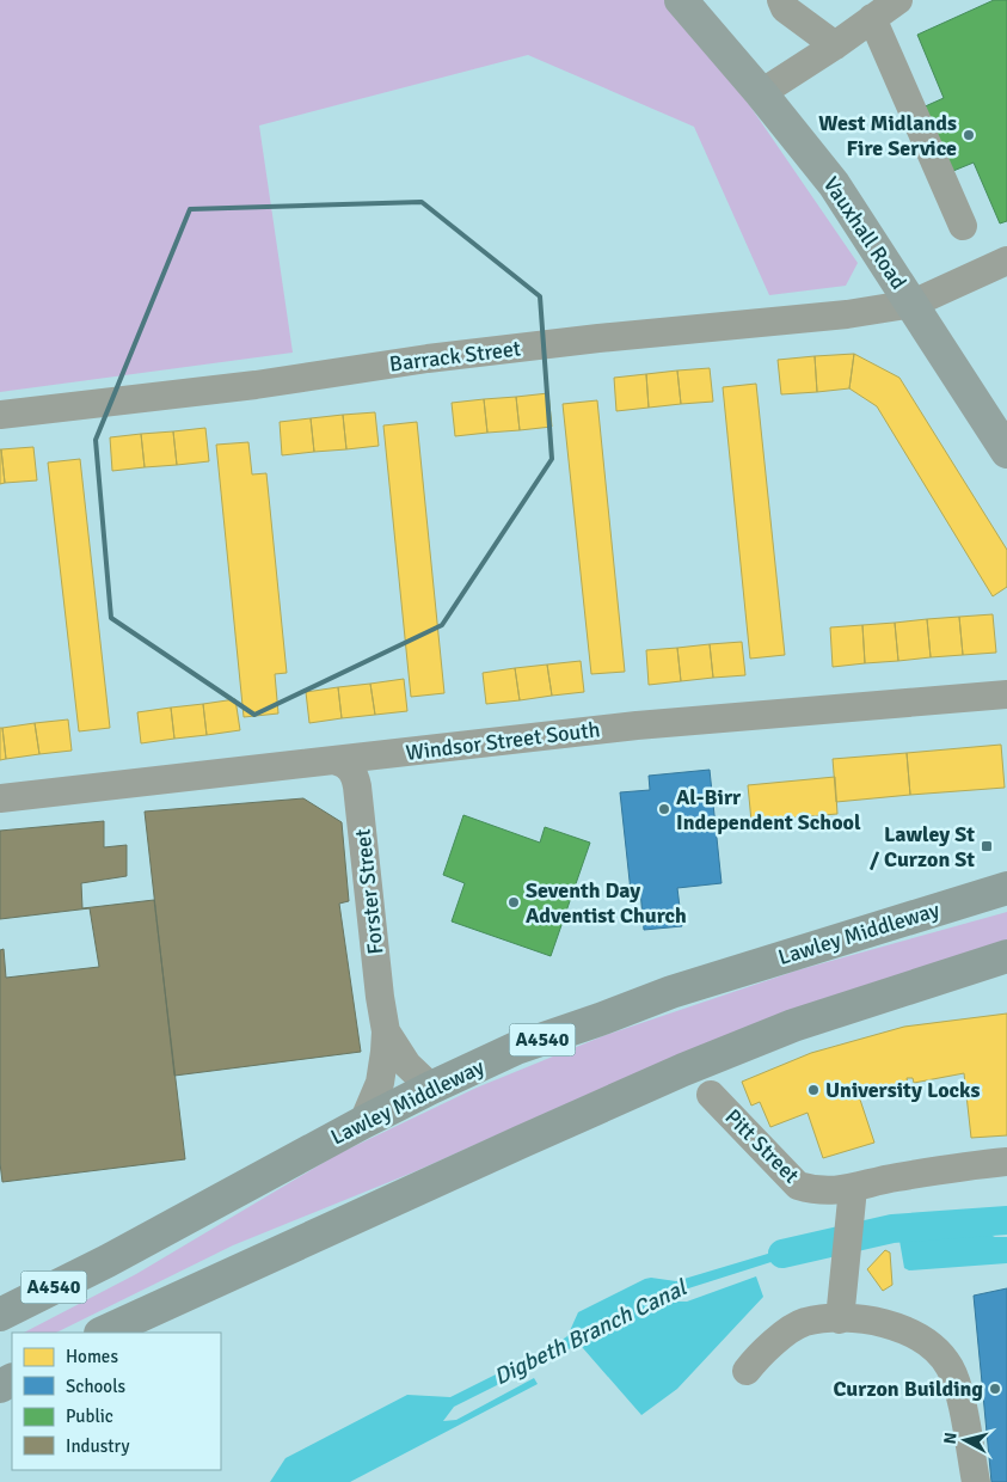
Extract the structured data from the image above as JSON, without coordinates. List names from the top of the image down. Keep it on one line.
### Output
{"streets":{"highway":["Lawley Middleway","A4540"],"main road":["Vauxhall Road"],"street":["Barrack Street","Windsor Street South","Forster Street","Pitt Street"]},"crossings":[["Vauxhall Road","Barrack Street"],["Windsor Street South","Forster Street"],["Forster Street","Lawley Middleway"]],"water":["Digbeth Branch Canal"],"places":{"other":["West Midlands Fire Service","Al-Birr Independent School","Seventh Day Adventist Church","University Locks","Curzon Building"],"transit":["Lawley St / Curzon St"]},"legend":["Homes","Schools","Public","Industry"],"north":"left"}
